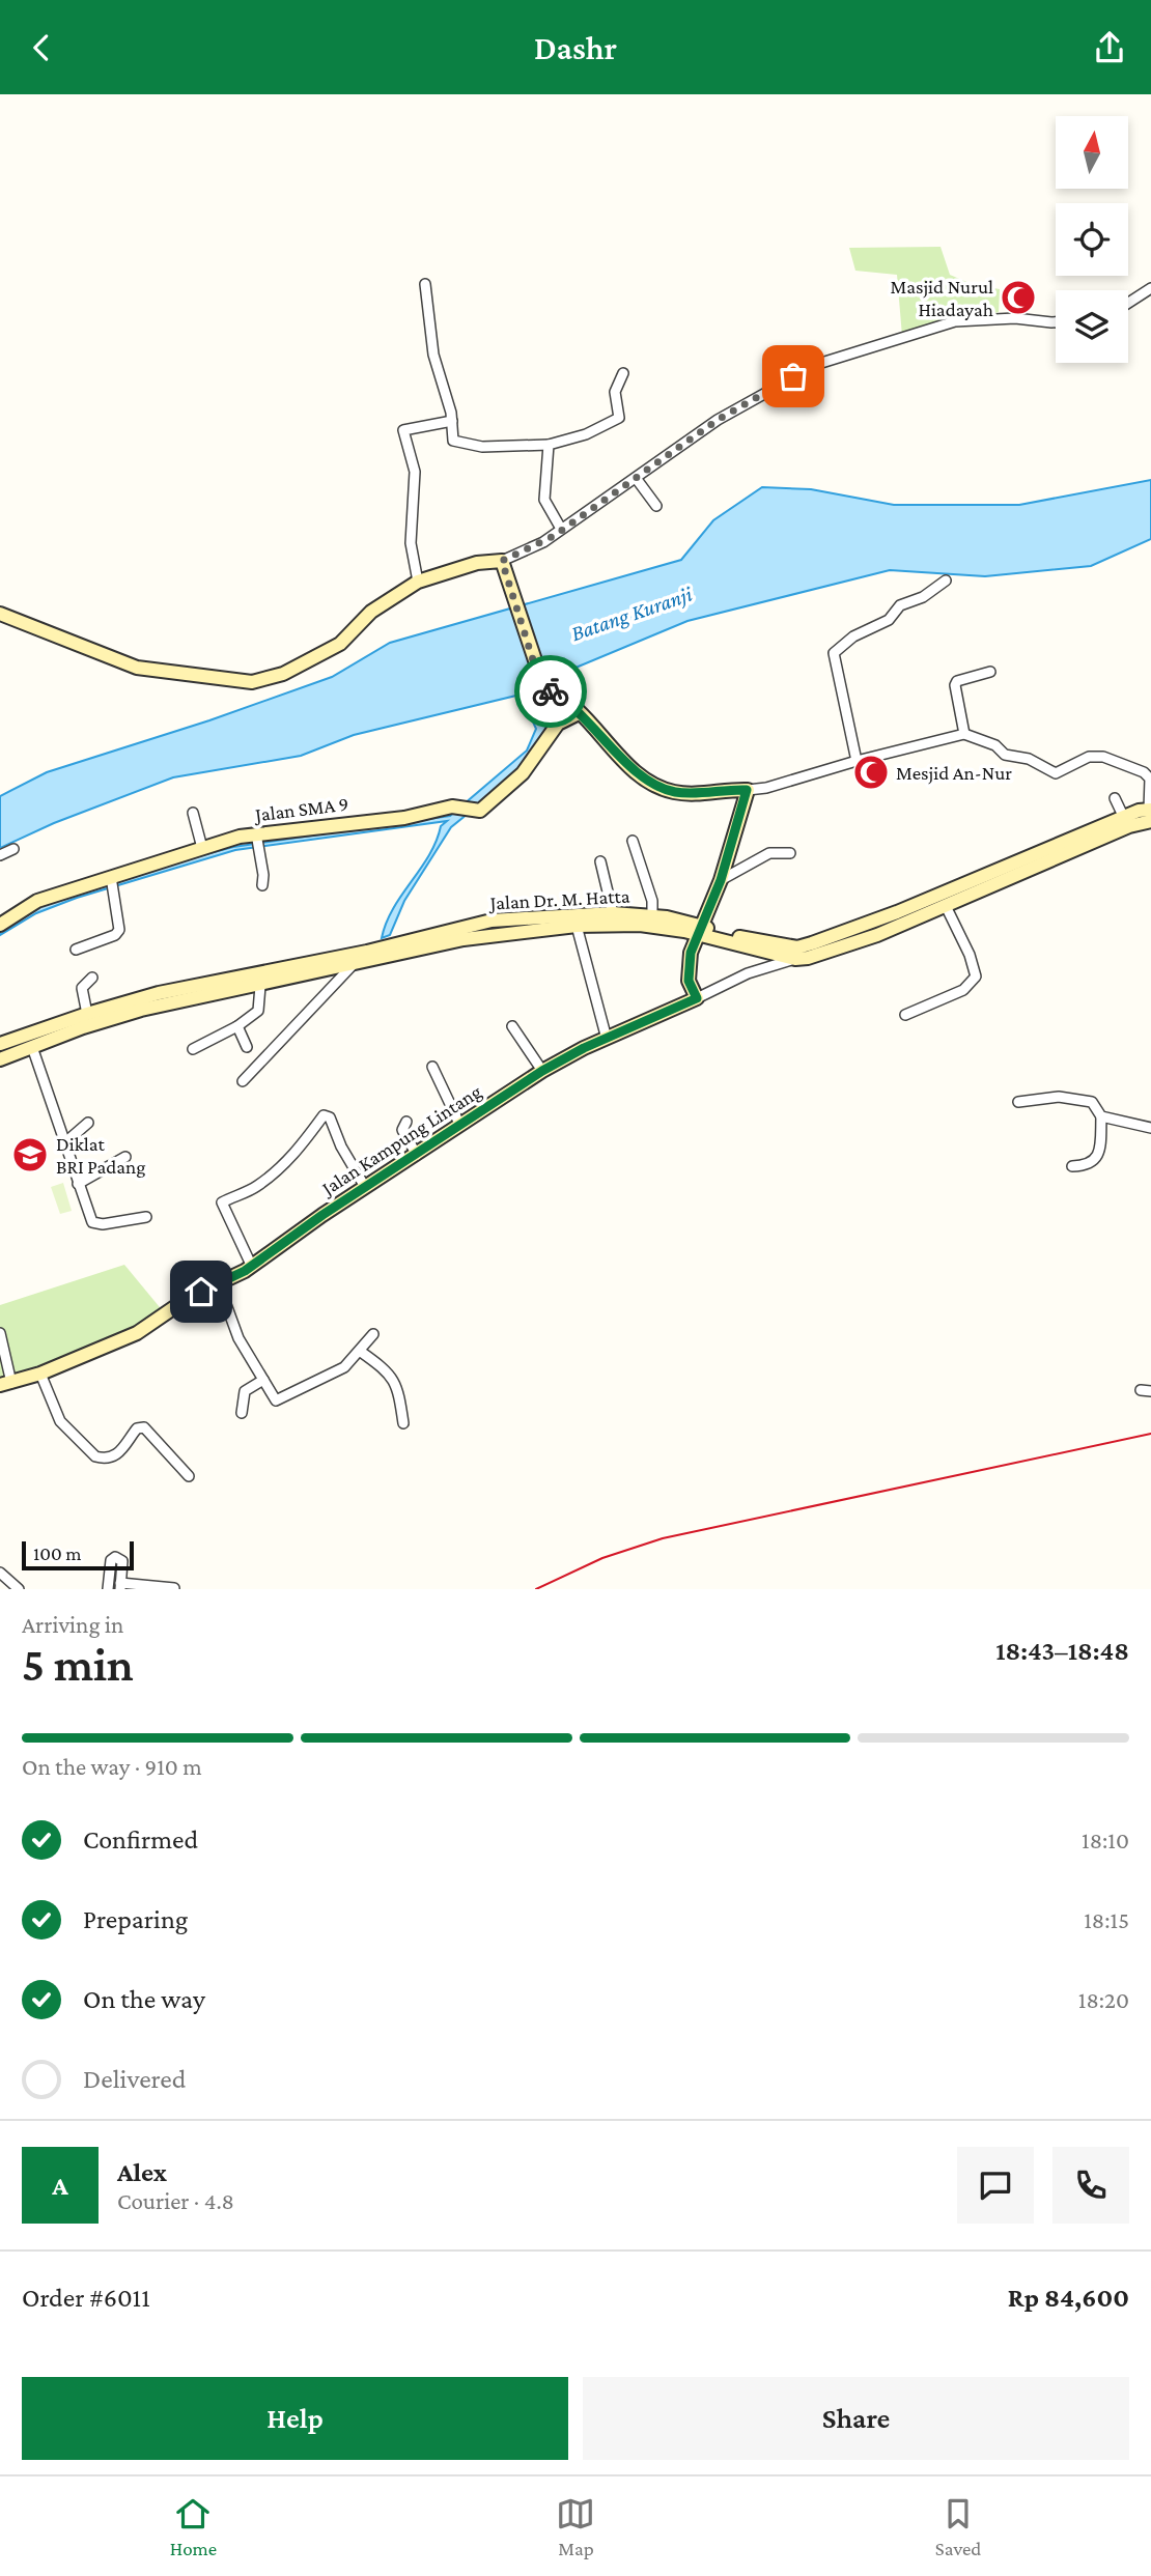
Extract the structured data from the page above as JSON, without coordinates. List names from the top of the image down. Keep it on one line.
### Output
{"streets":{"street":["Jalan SMA 9","Jalan Dr. M. Hatta","Jalan Kampung Lintang"]},"crossings":[["Jalan Dr. M. Hatta","Jalan Kampung Lintang"]],"water":["Batang Kuranji"],"places":{"mosque":["Masjid Nurul Hiadayah","Mesjid An-Nur"],"school or university":["Diklat BRI Padang"]},"scale_bar":"100 m","north":"top","page":{"header":"Dashr","scale":"100 m","heading":["5 min","Arriving in","18:43–18:48"],"panel":["Alex","Courier · 4.8","Order #6011","Rp 84,600"],"bar":"On the way · 910 m","list":[["Confirmed","18:10"],["Preparing","18:15"],["On the way","18:20"],"Delivered"],"round":"A","buttons":["Help","Share"],"tabs":["Home","Map","Saved"]}}
